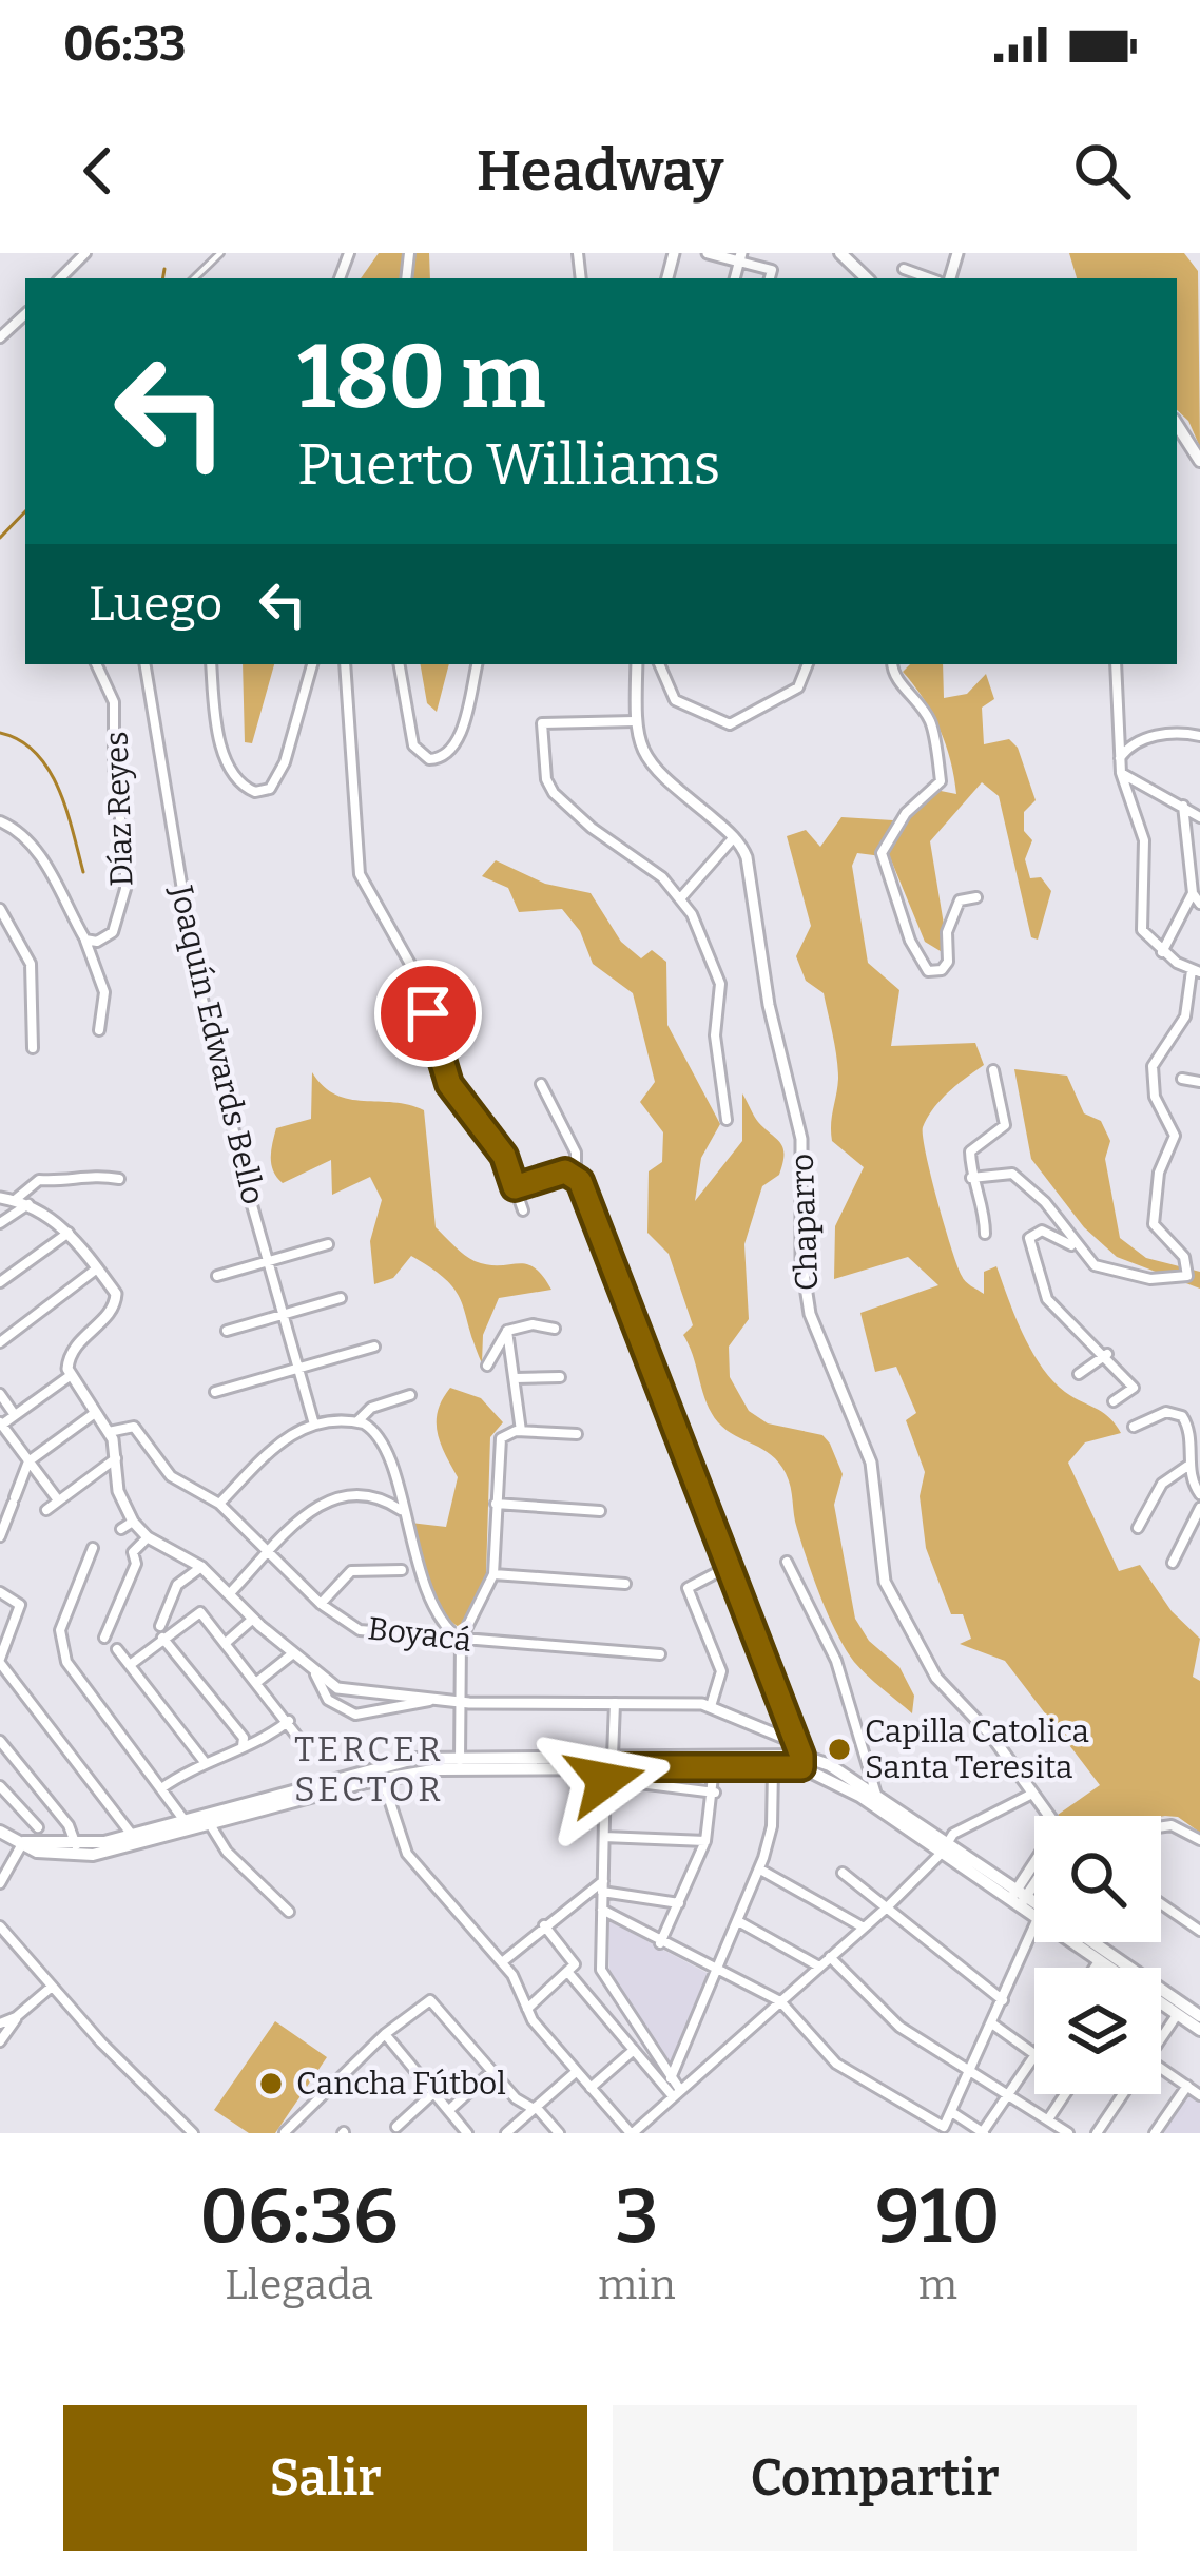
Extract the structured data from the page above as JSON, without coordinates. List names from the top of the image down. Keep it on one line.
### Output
{"streets":{"street":["Díaz Reyes","Joaquín Edwards Bello","Chaparro","Boyacá"]},"districts":["TERCER SECTOR"],"places":["Capilla Catolica Santa Teresita","Cancha Fútbol"],"page":{"status":"06:33","header":"Headway","turn":["180 m","Puerto Williams"],"then":"Luego","eta":["06:36","Llegada","3","min","910","m"],"buttons":["Salir","Compartir"]}}
